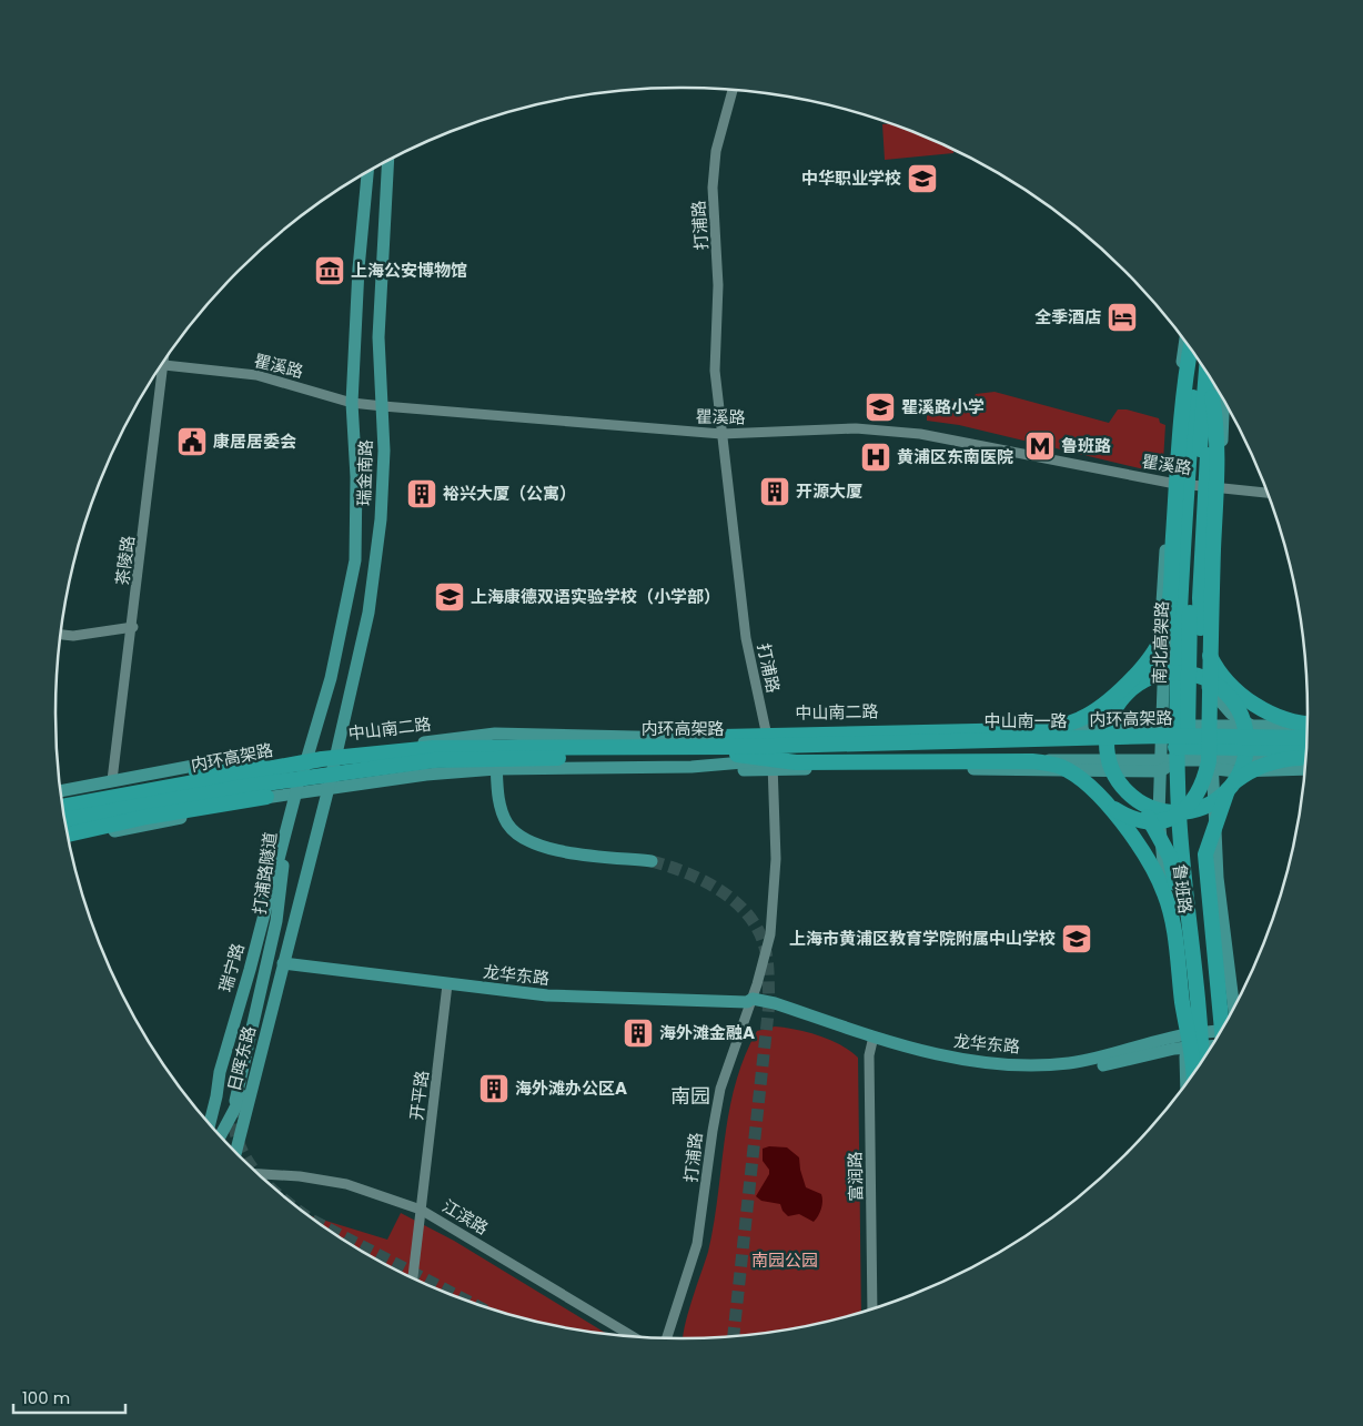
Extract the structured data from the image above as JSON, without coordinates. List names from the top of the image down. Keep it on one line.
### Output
{"streets":{"highway":["南北高架路","内环高架路"],"main road":["瑞金南路","中山南二路","中山南一路","打浦路隧道","鲁班路","瑞宁路","龙华东路","日晖东路"],"street":["打浦路","瞿溪路","茶陵路","开平路","富润路","江滨路"]},"crossings":[["打浦路","瞿溪路"],["打浦路","中山南二路"],["打浦路","中山南一路"],["打浦路","龙华东路"],["瞿溪路","瑞金南路"],["瞿溪路","茶陵路"],["瑞金南路","中山南二路"],["瑞金南路","日晖东路"],["茶陵路","中山南二路"],["中山南二路","中山南一路"],["中山南二路","鲁班路"],["中山南一路","鲁班路"],["打浦路隧道","瑞宁路"],["鲁班路","龙华东路"],["瑞宁路","日晖东路"],["龙华东路","日晖东路"],["龙华东路","开平路"],["龙华东路","富润路"],["开平路","江滨路"]],"districts":["南园"],"parks":["南园公园"],"places":{"school or university":["中华职业学校","瞿溪路小学","上海康德双语实验学校（小学部）","上海市黄浦区教育学院附属中山学校"],"museum":["上海公安博物馆"],"hotel":["全季酒店"],"public building":["康居居委会"],"metro station":["鲁班路"],"hospital":["黄浦区东南医院"],"building":["开源大厦","裕兴大厦（公寓）","海外滩金融A","海外滩办公区A"]},"scale_bar":"100 m"}
